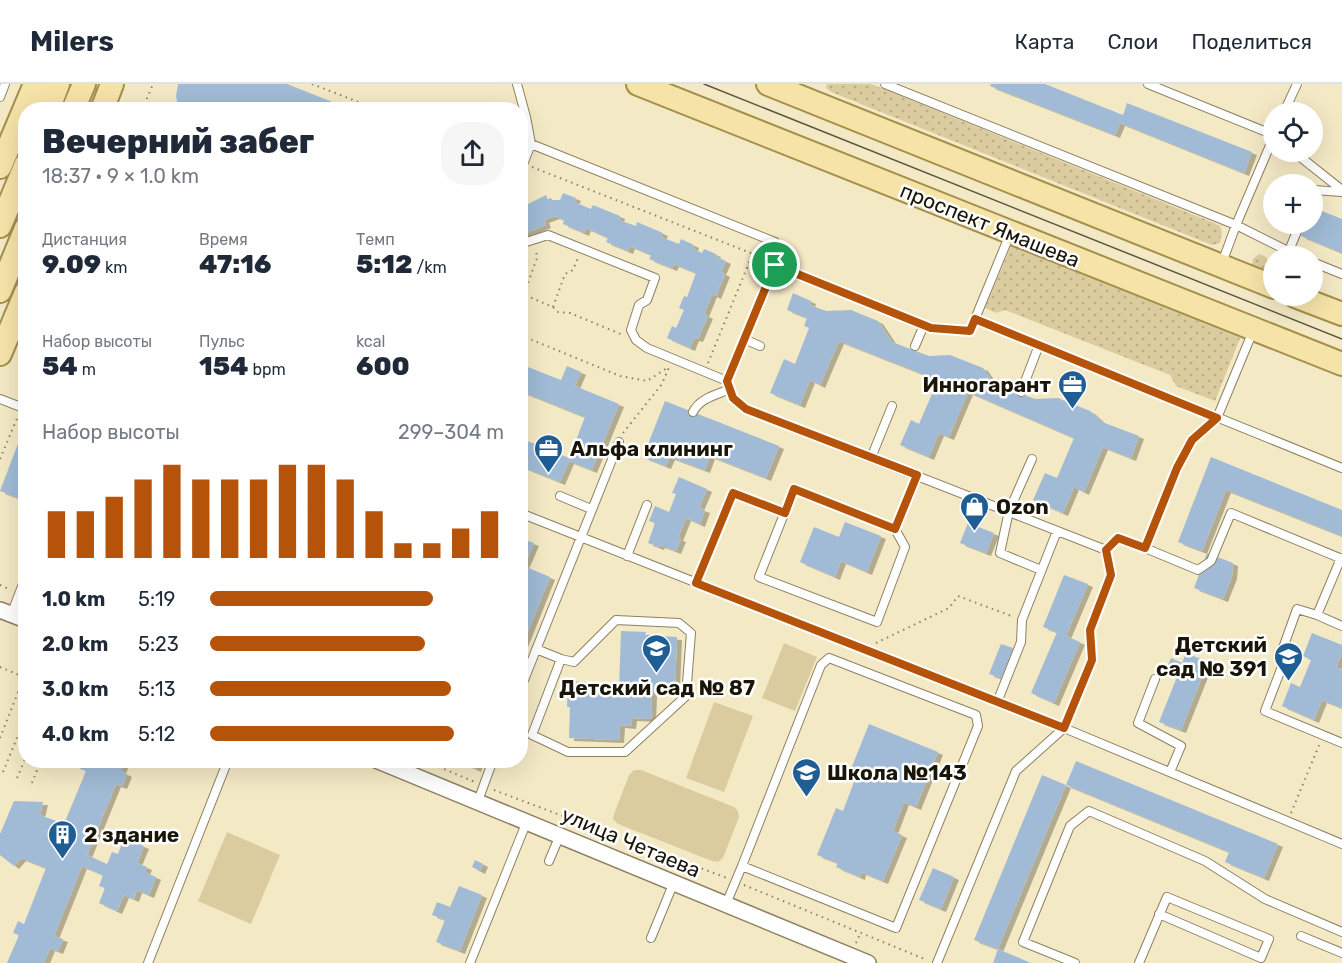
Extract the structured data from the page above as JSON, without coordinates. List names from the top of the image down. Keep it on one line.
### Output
{"streets":{"main road":["проспект Ямашева"],"street":["улица Четаева"]},"places":{"office":["Инногарант","Альфа клининг"],"shop":["Ozon"],"school or university":["Детский сад № 87","Детский сад № 391","Школа №143"],"building":["2 здание"]},"page":{"header":"Milers","nav":["Карта","Слои","Поделиться"],"map_buttons":["+","−"],"heading":["Вечерний забег","18:37 · 9 × 1.0 km"],"stats":[["Дистанция","9.09 km"],["Время","47:16"],["Темп","5:12 /km"],["Набор высоты","54 m"],["Пульс","154 bpm"],["kcal","600"]],"chart":["Набор высоты","299–304 m"],"list":[{"name":"1.0 km","note":"5:19"},{"name":"2.0 km","note":"5:23"},{"name":"3.0 km","note":"5:13"},{"name":"4.0 km","note":"5:12"}]}}
